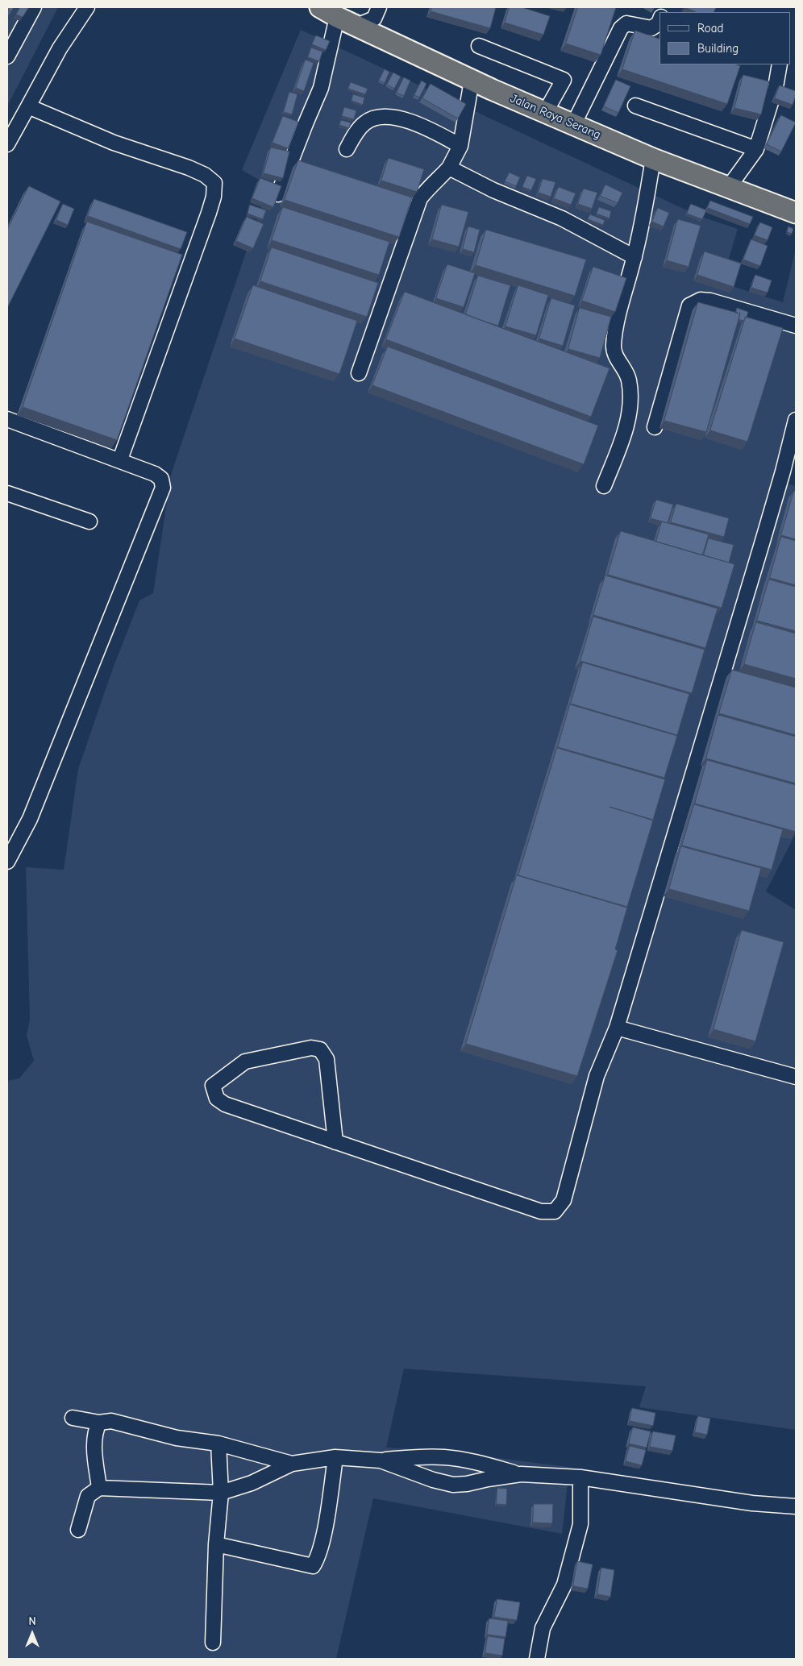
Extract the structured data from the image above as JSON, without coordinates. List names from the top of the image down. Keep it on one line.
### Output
{"streets":{"highway":["Jalan Raya Serang"]},"legend":["Road","Building"],"north":"top"}
